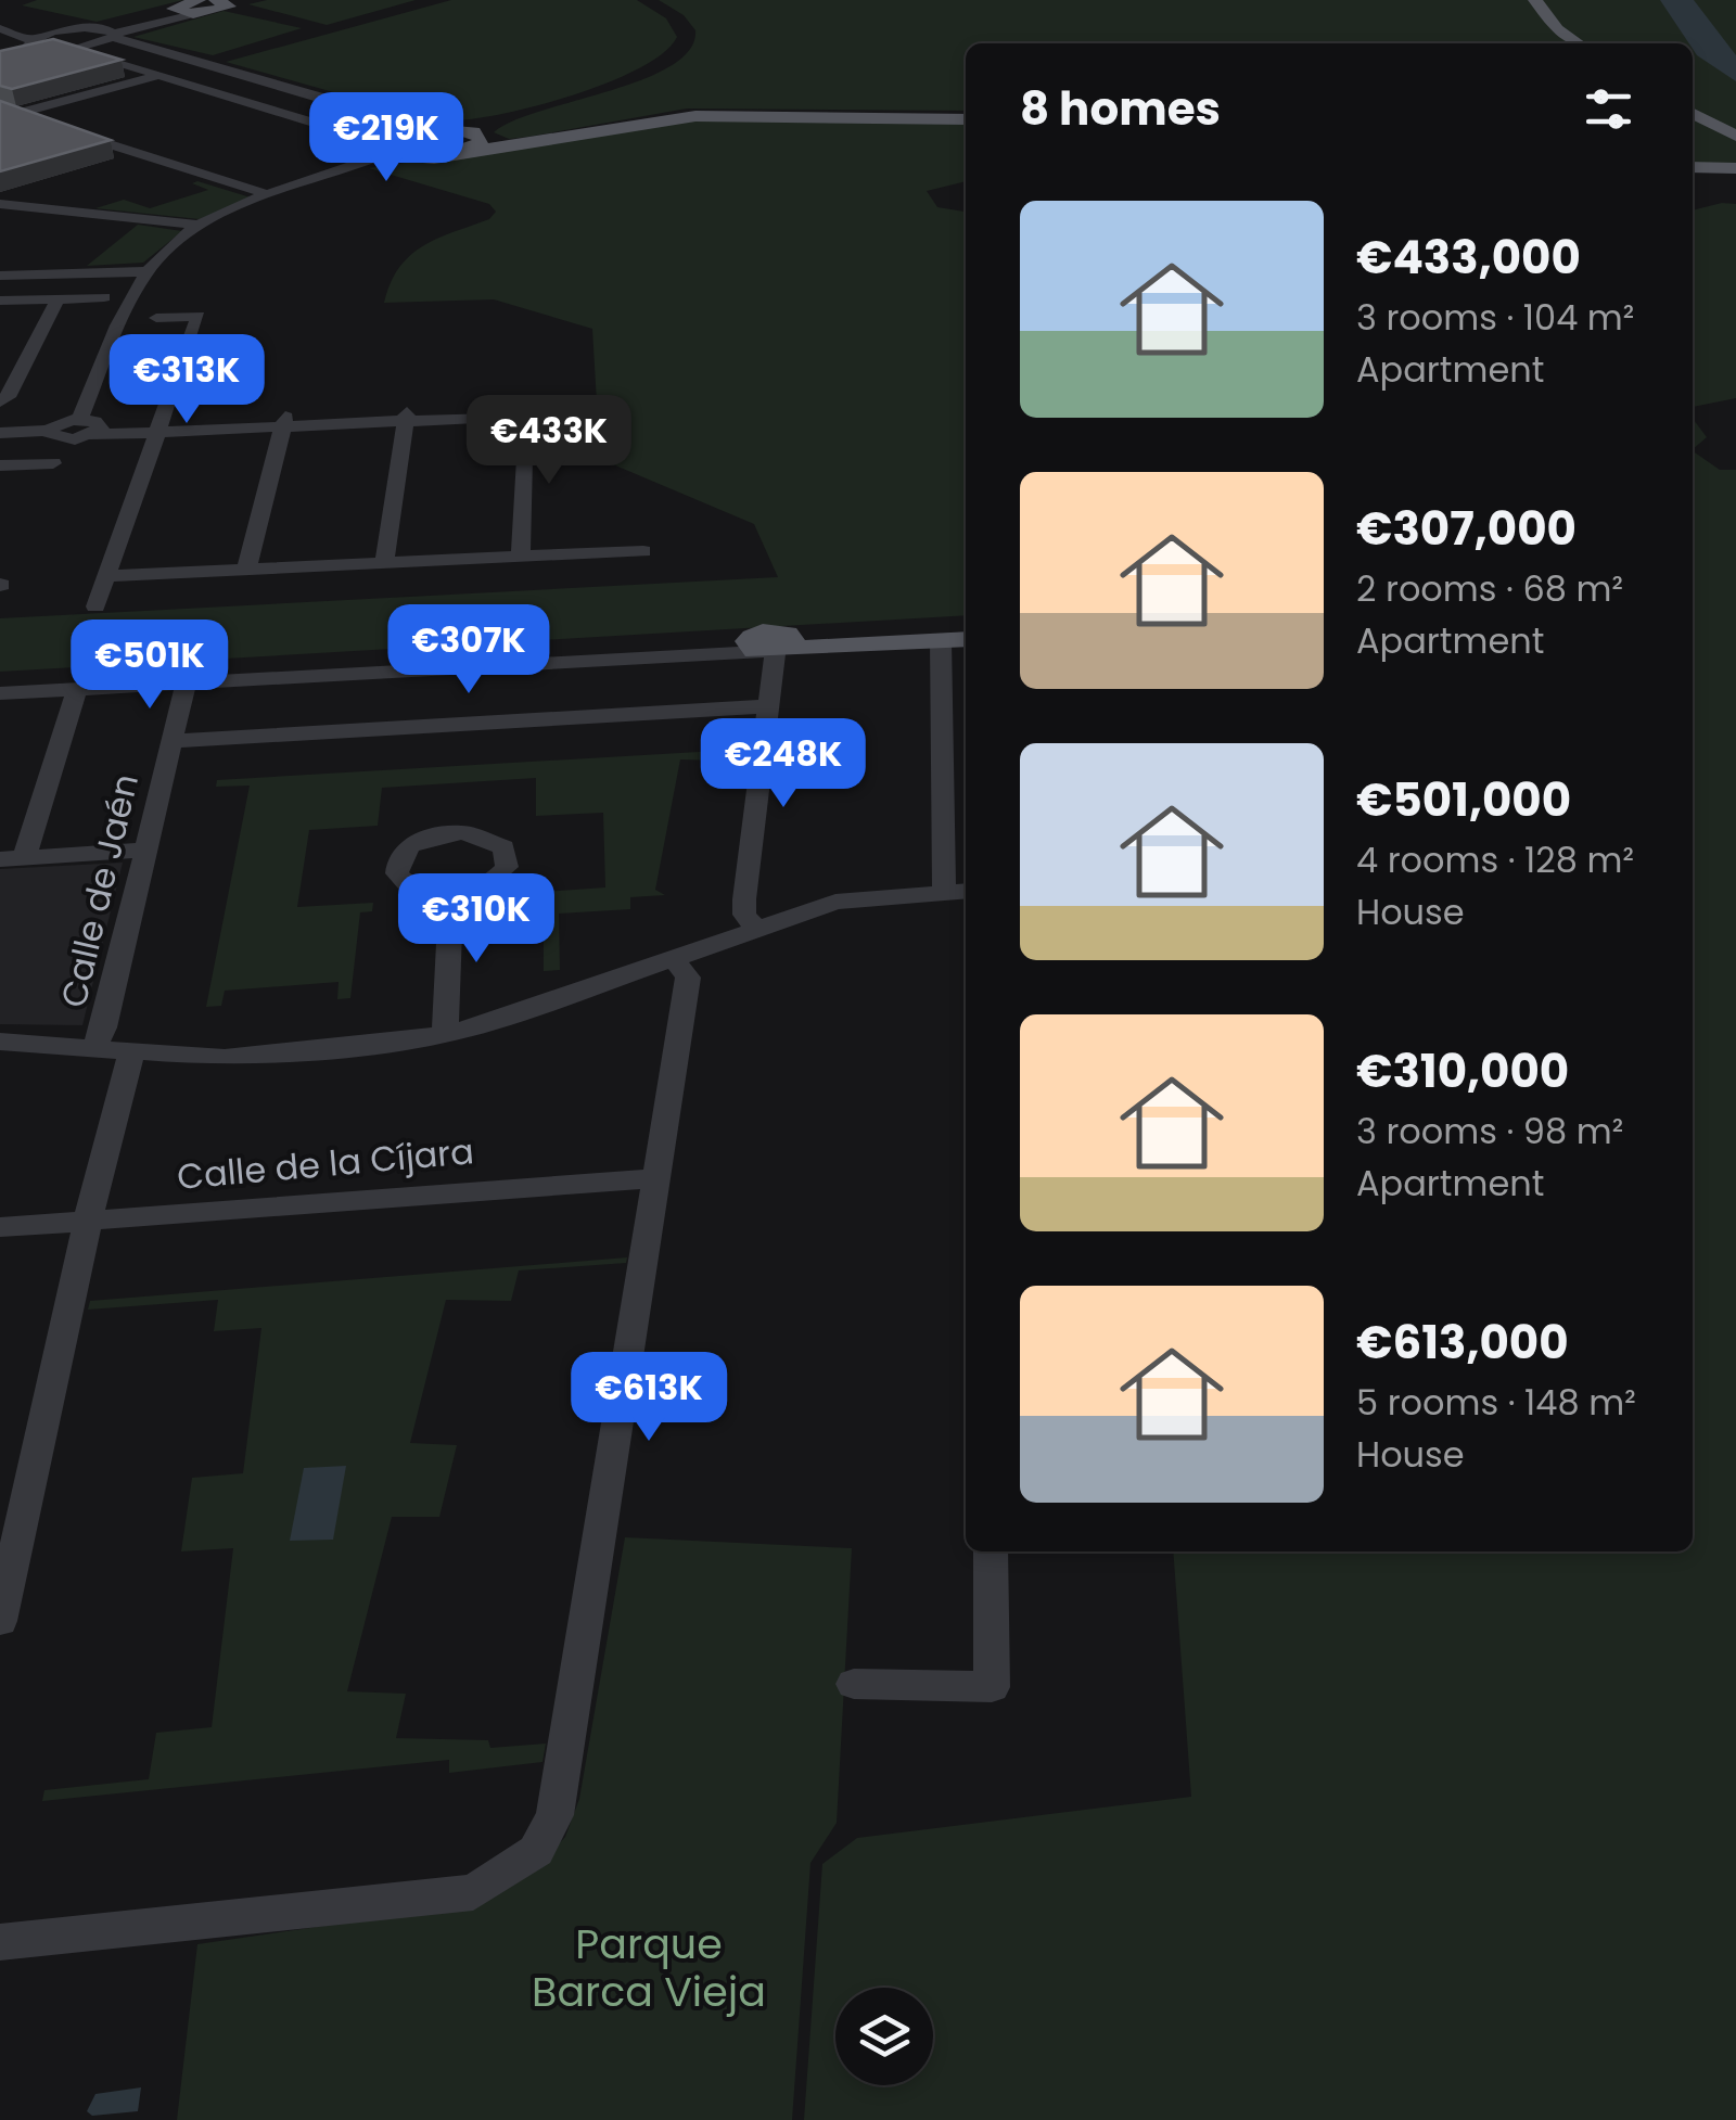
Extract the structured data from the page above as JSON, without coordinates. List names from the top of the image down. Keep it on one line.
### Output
{"streets":{"street":["Calle de Jaén","Calle de la Cíjara"]},"parks":["Parque Barca Vieja"],"page":{"heading":"8 homes","price":["€219K","€313K","€433K","€307K","€501K","€248K","€310K","€613K"],"list":[{"name":"€433,000","note":"3 rooms · 104 m² · Apartment"},{"name":"€307,000","note":"2 rooms · 68 m² · Apartment"},{"name":"€501,000","note":"4 rooms · 128 m² · House"},{"name":"€310,000","note":"3 rooms · 98 m² · Apartment"},{"name":"€613,000","note":"5 rooms · 148 m² · House"}]}}
